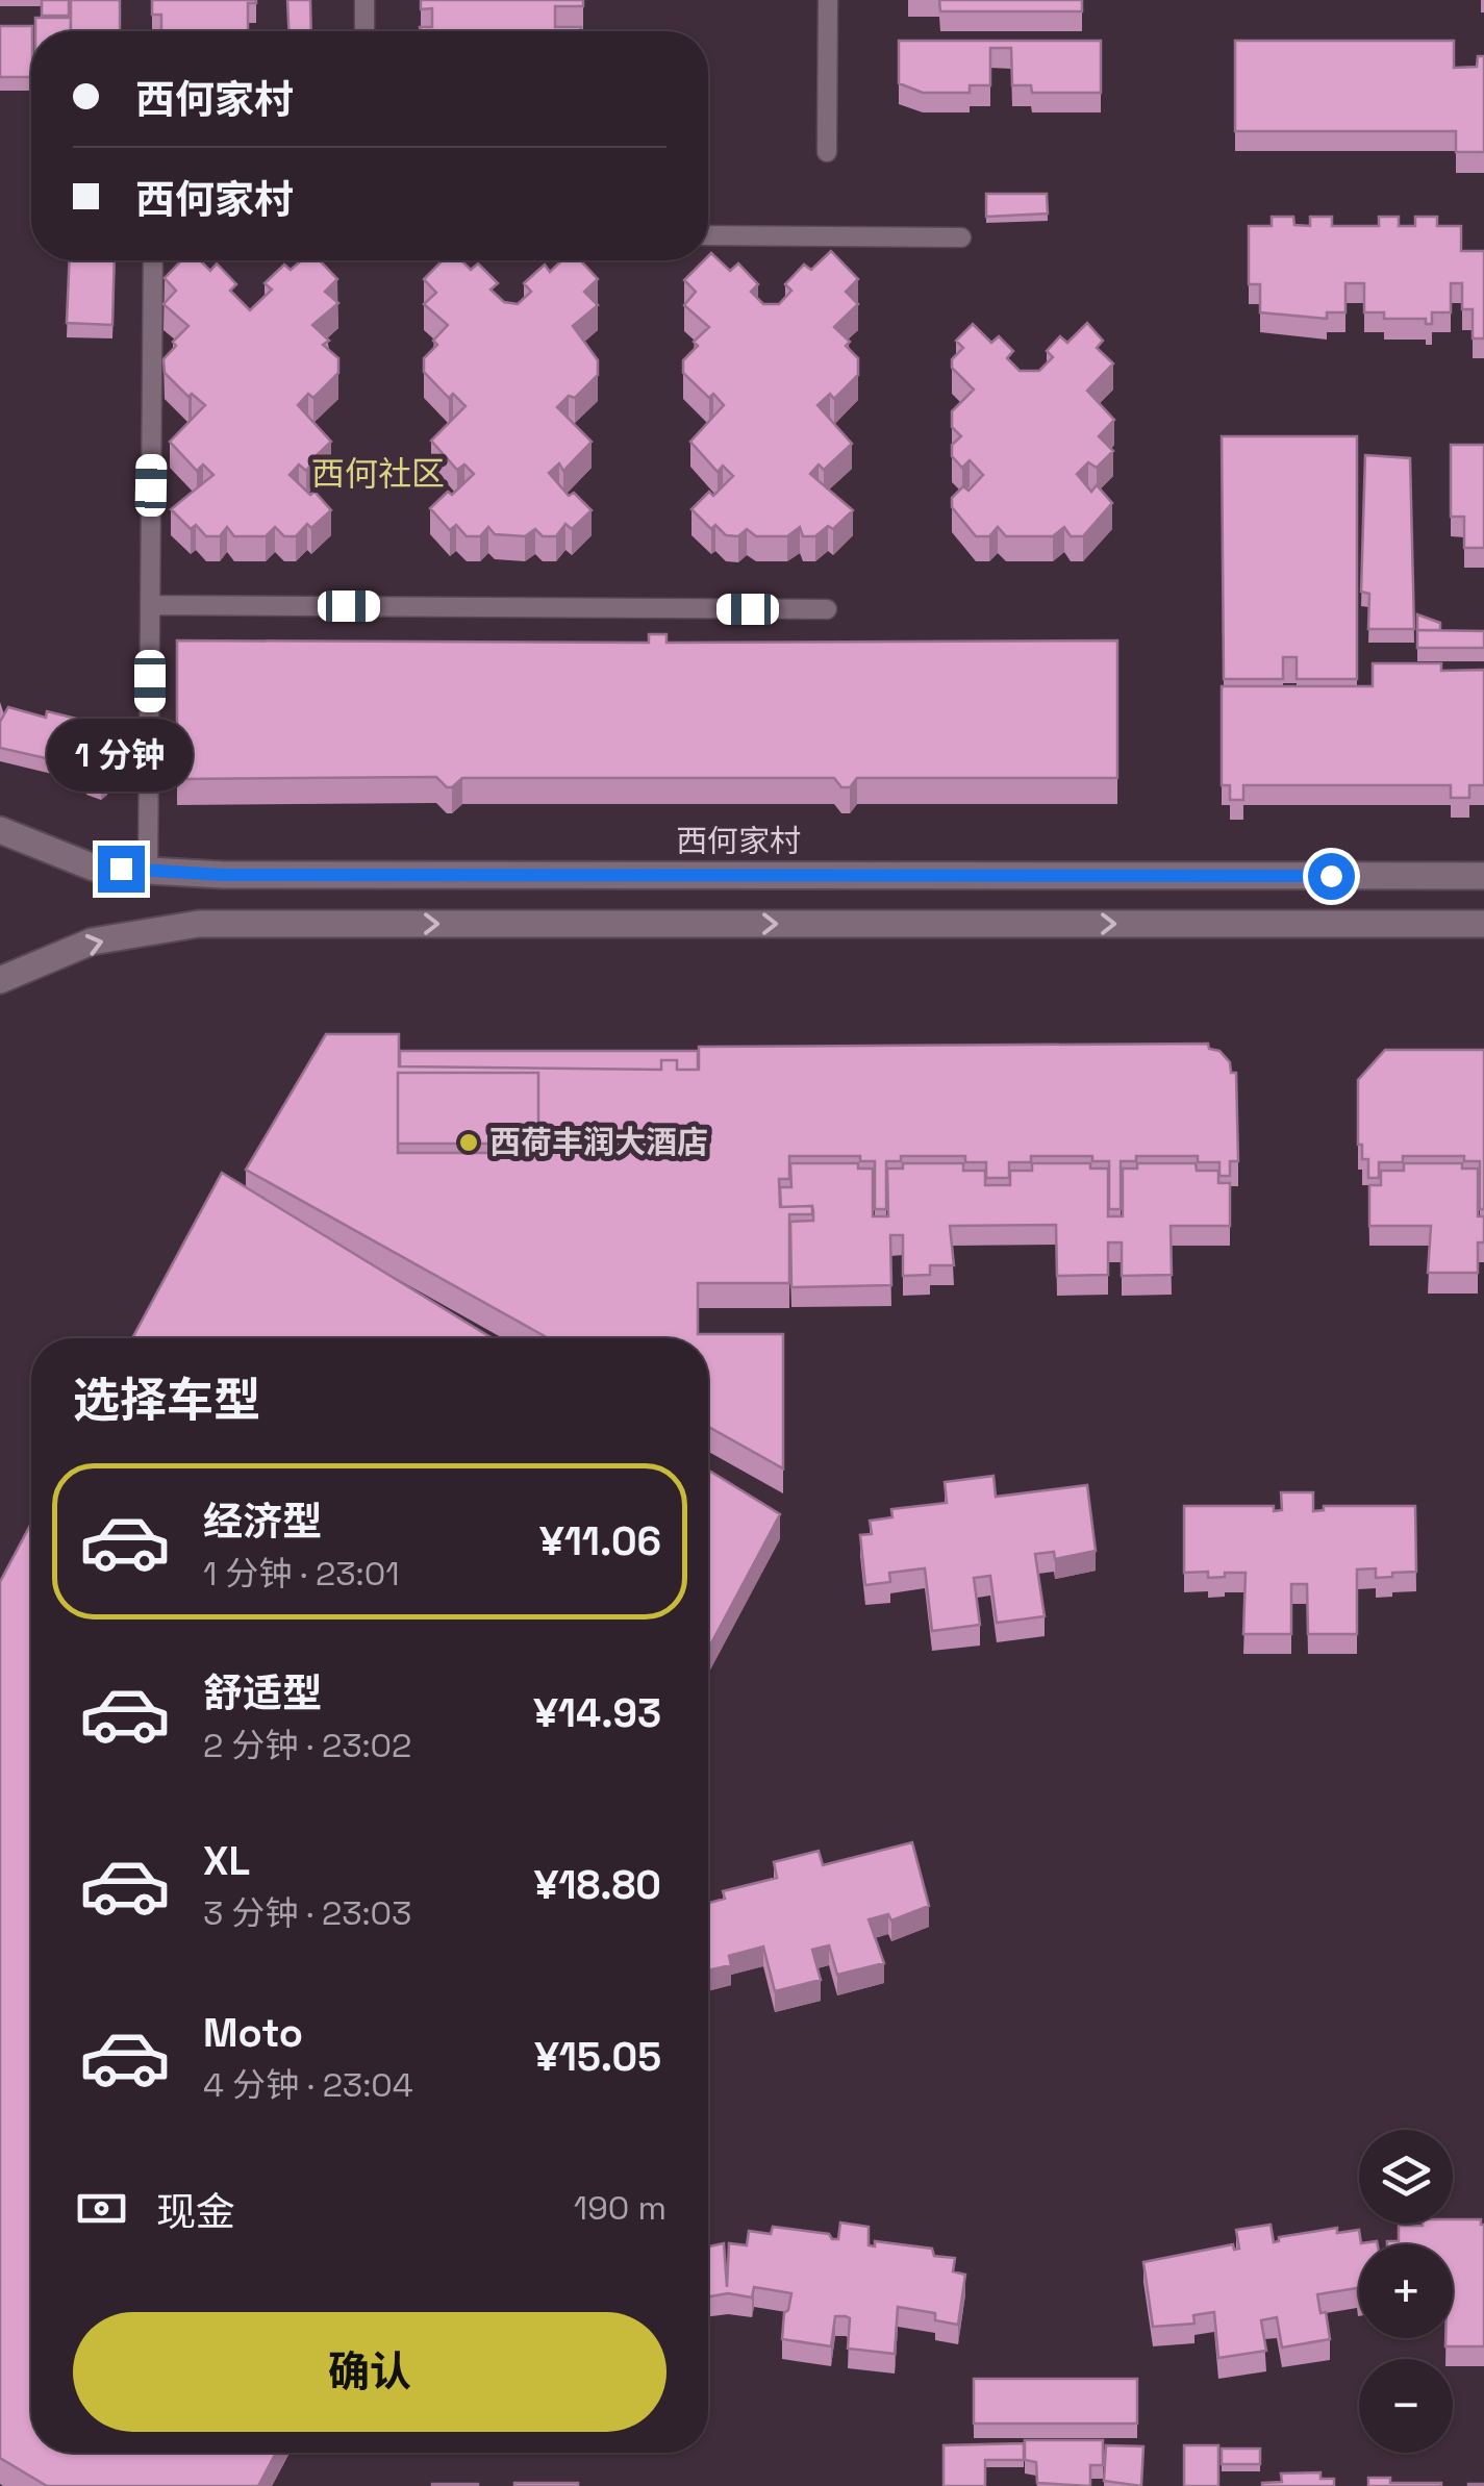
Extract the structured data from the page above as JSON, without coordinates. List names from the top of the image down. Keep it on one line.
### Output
{"streets":{"street":["西何家村"]},"districts":["西何社区"],"places":["西荷丰润大酒店"],"page":{"banner":["西何家村","西何家村"],"bubble":"1 分钟","heading":"选择车型","list":[{"name":"经济型","note":"1 分钟 · 23:01","value":"¥11.06"},{"name":"舒适型","note":"2 分钟 · 23:02","value":"¥14.93"},{"name":"XL","note":"3 分钟 · 23:03","value":"¥18.80"},{"name":"Moto","note":"4 分钟 · 23:04","value":"¥15.05"}],"map_buttons":["+","−"],"pay":["现金","190 m"],"buttons":"确认"}}
